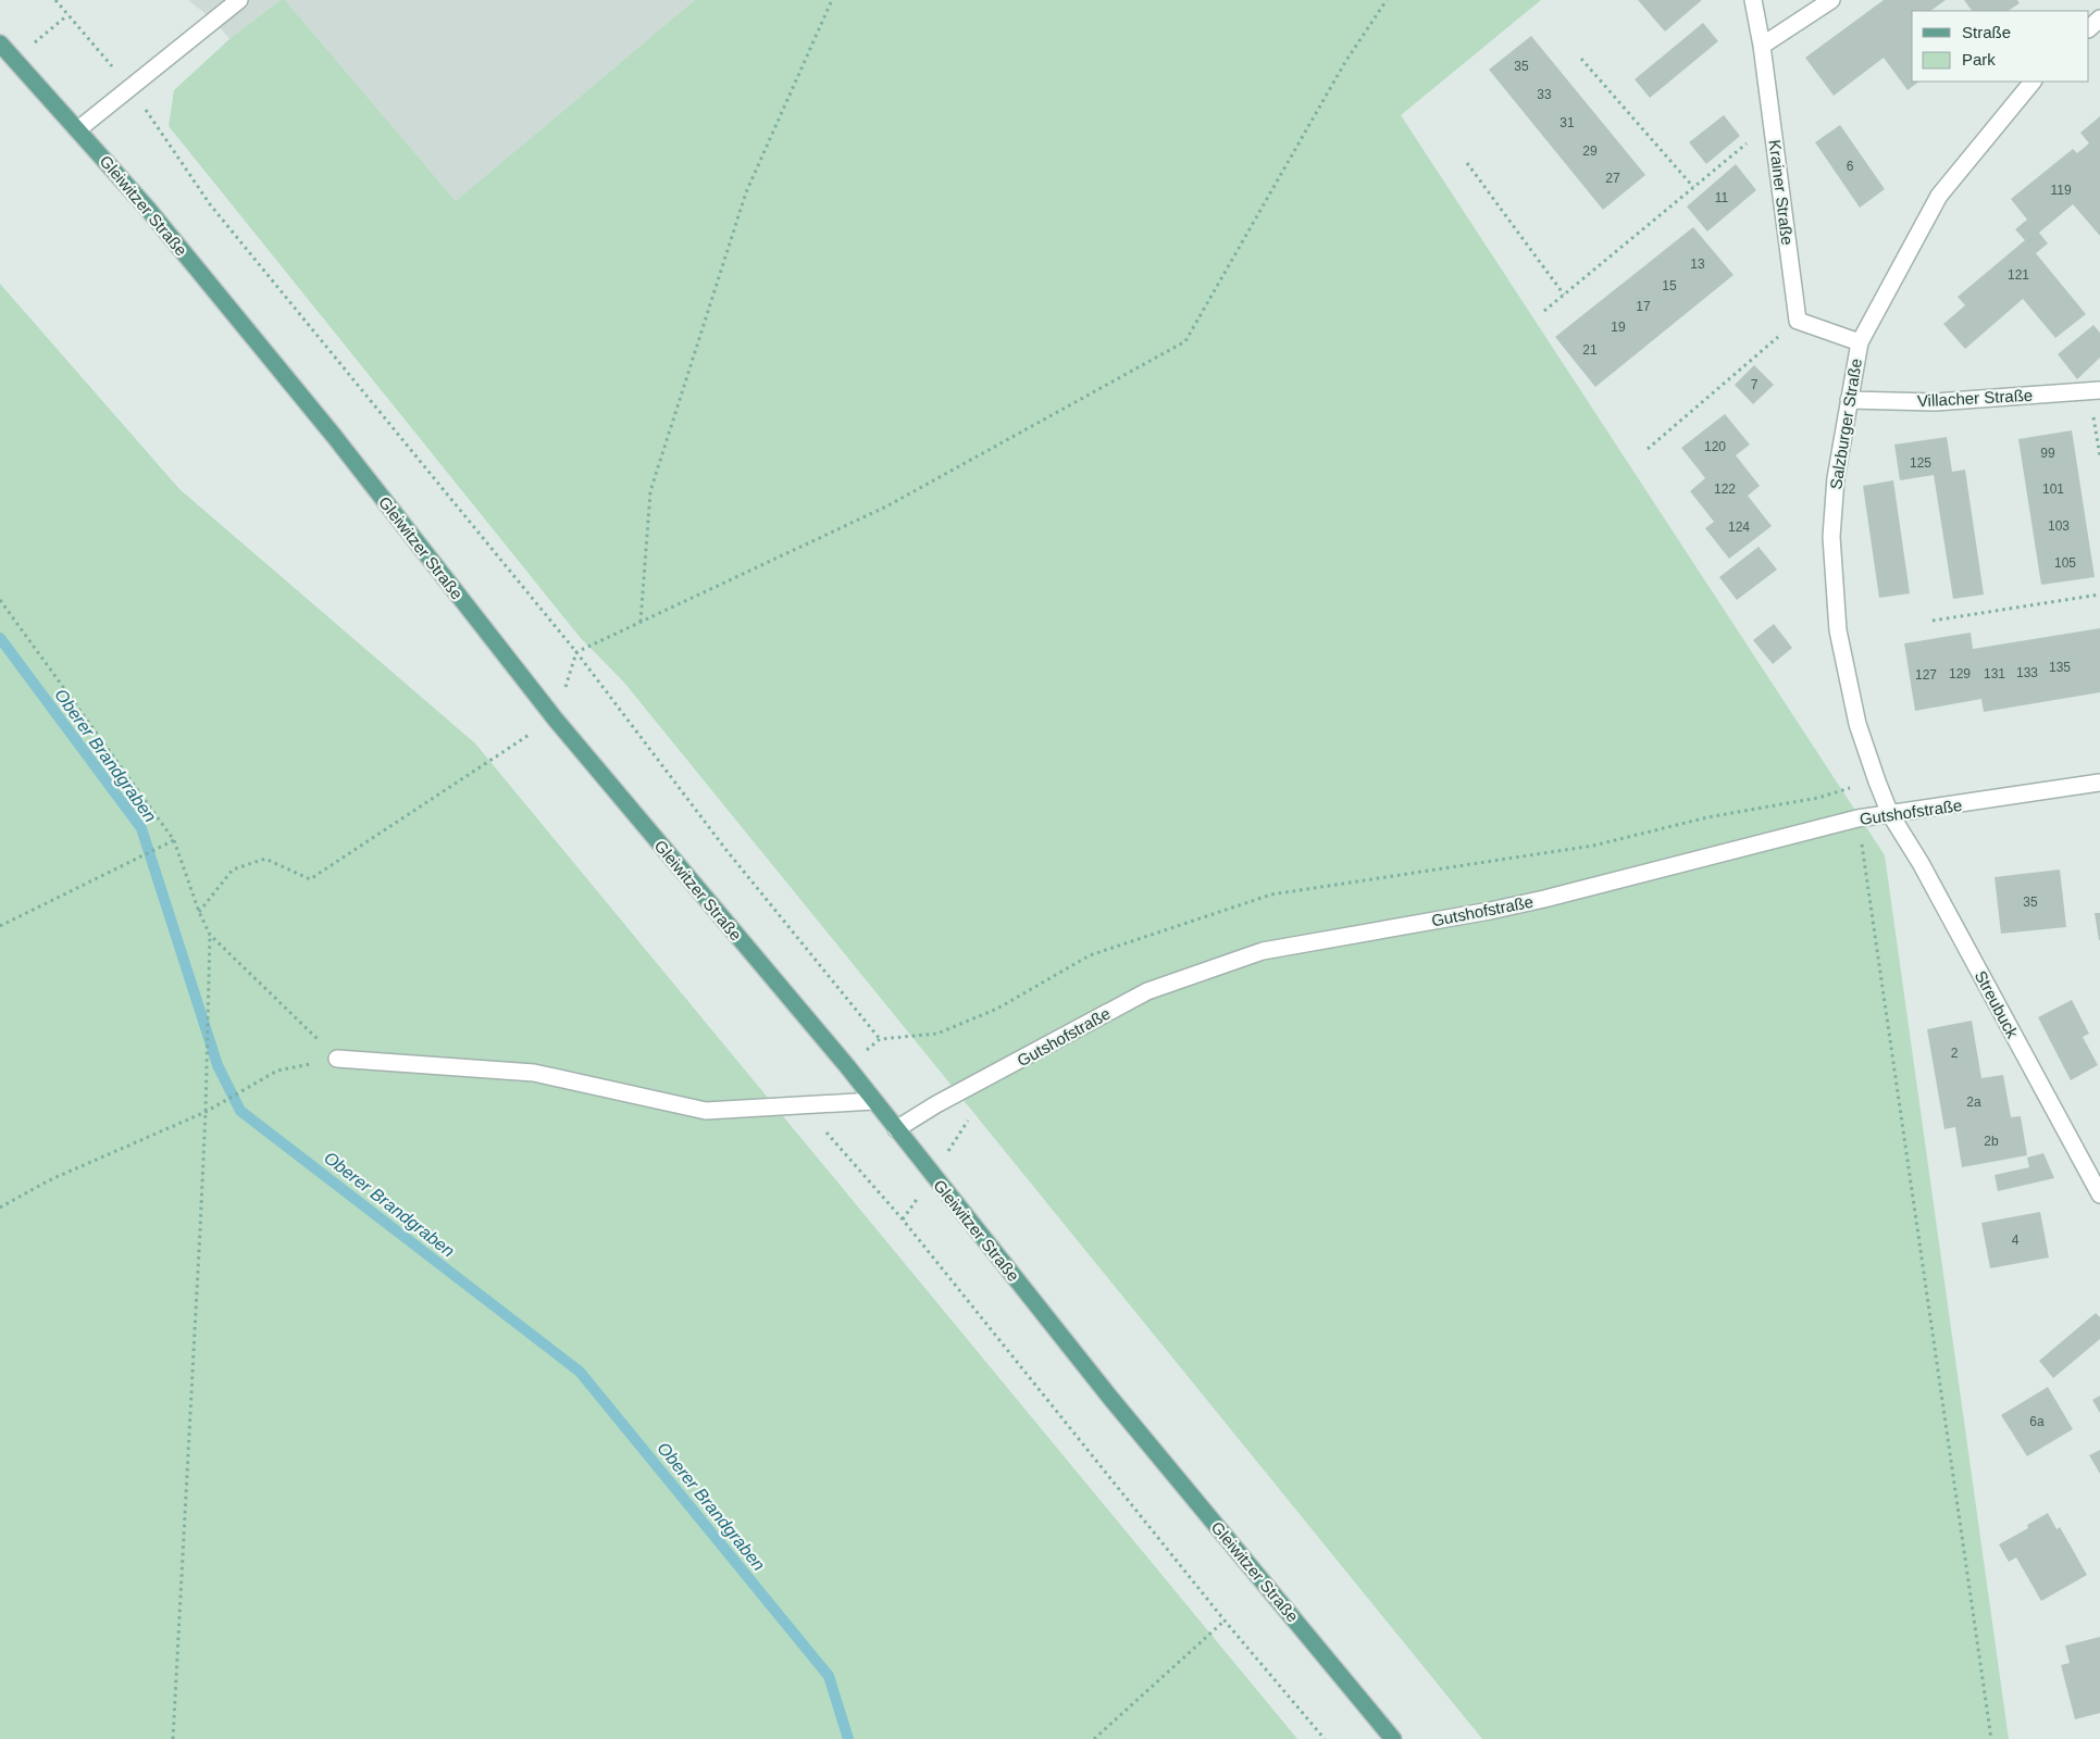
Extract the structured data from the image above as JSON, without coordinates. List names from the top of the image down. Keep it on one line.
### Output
{"streets":{"main road":["Gleiwitzer Straße"],"street":["Krainer Straße","Villacher Straße","Salzburger Straße","Gutshofstraße","Streubuck"]},"crossings":[["Gleiwitzer Straße","Gutshofstraße"],["Villacher Straße","Salzburger Straße"],["Salzburger Straße","Gutshofstraße"],["Salzburger Straße","Streubuck"],["Gutshofstraße","Streubuck"]],"water":["Oberer Brandgraben"],"house_numbers":["35","33","31","29","6","27","119","11","13","121","15","17","19","21","7","120","99","125","122","101","103","124","105","135","133","129","131","127","35","2","2a","2b","4","6a"],"legend":["Straße","Park"]}
